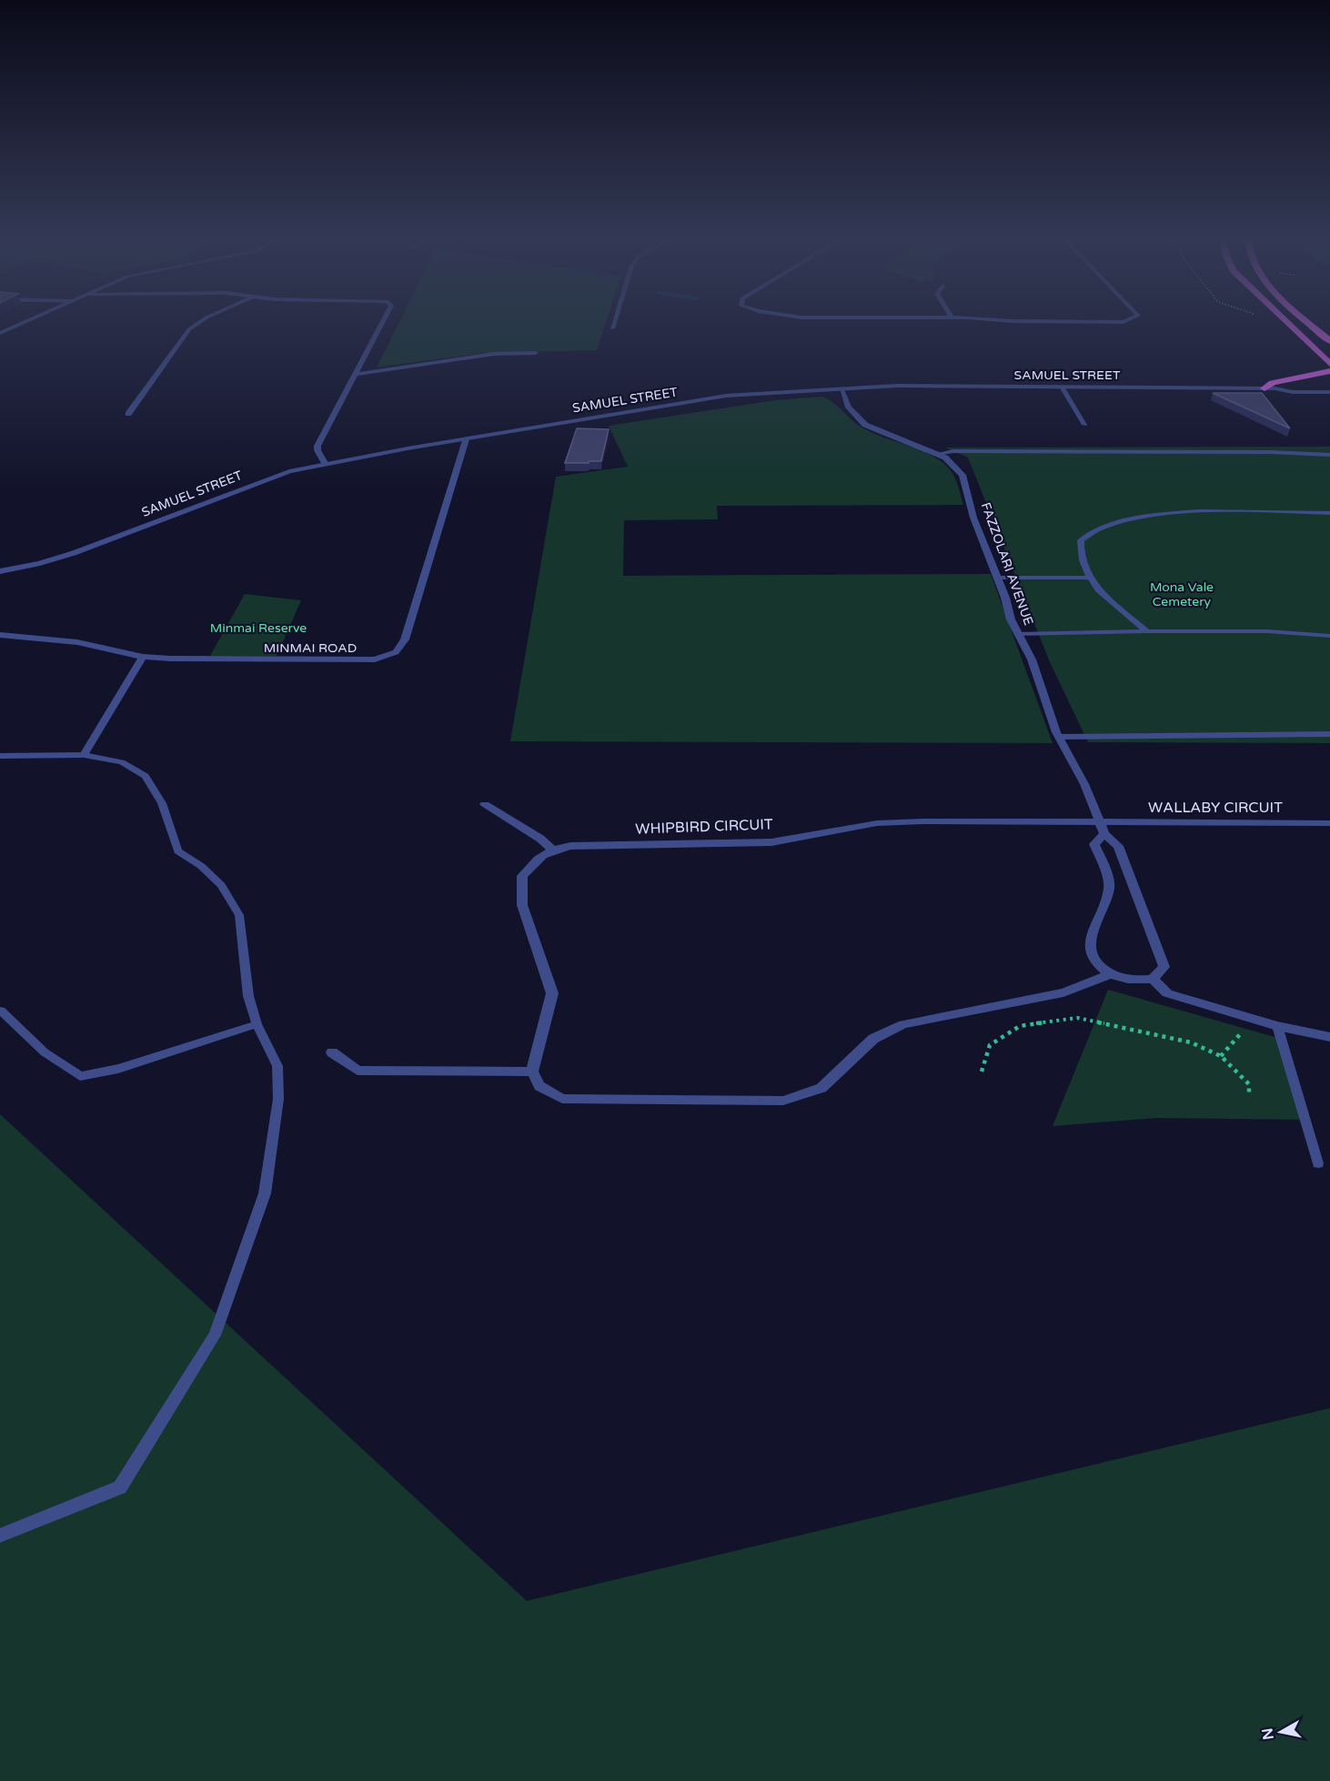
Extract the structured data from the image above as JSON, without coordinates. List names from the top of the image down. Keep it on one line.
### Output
{"streets":{"street":["SAMUEL STREET","FAZZOLARI AVENUE","MINMAI ROAD","WALLABY CIRCUIT","WHIPBIRD CIRCUIT"]},"crossings":[["SAMUEL STREET","FAZZOLARI AVENUE"],["SAMUEL STREET","MINMAI ROAD"],["FAZZOLARI AVENUE","WALLABY CIRCUIT"],["FAZZOLARI AVENUE","WHIPBIRD CIRCUIT"],["WALLABY CIRCUIT","WHIPBIRD CIRCUIT"]],"parks":["Mona Vale Cemetery","Minmai Reserve"],"north":"left"}
